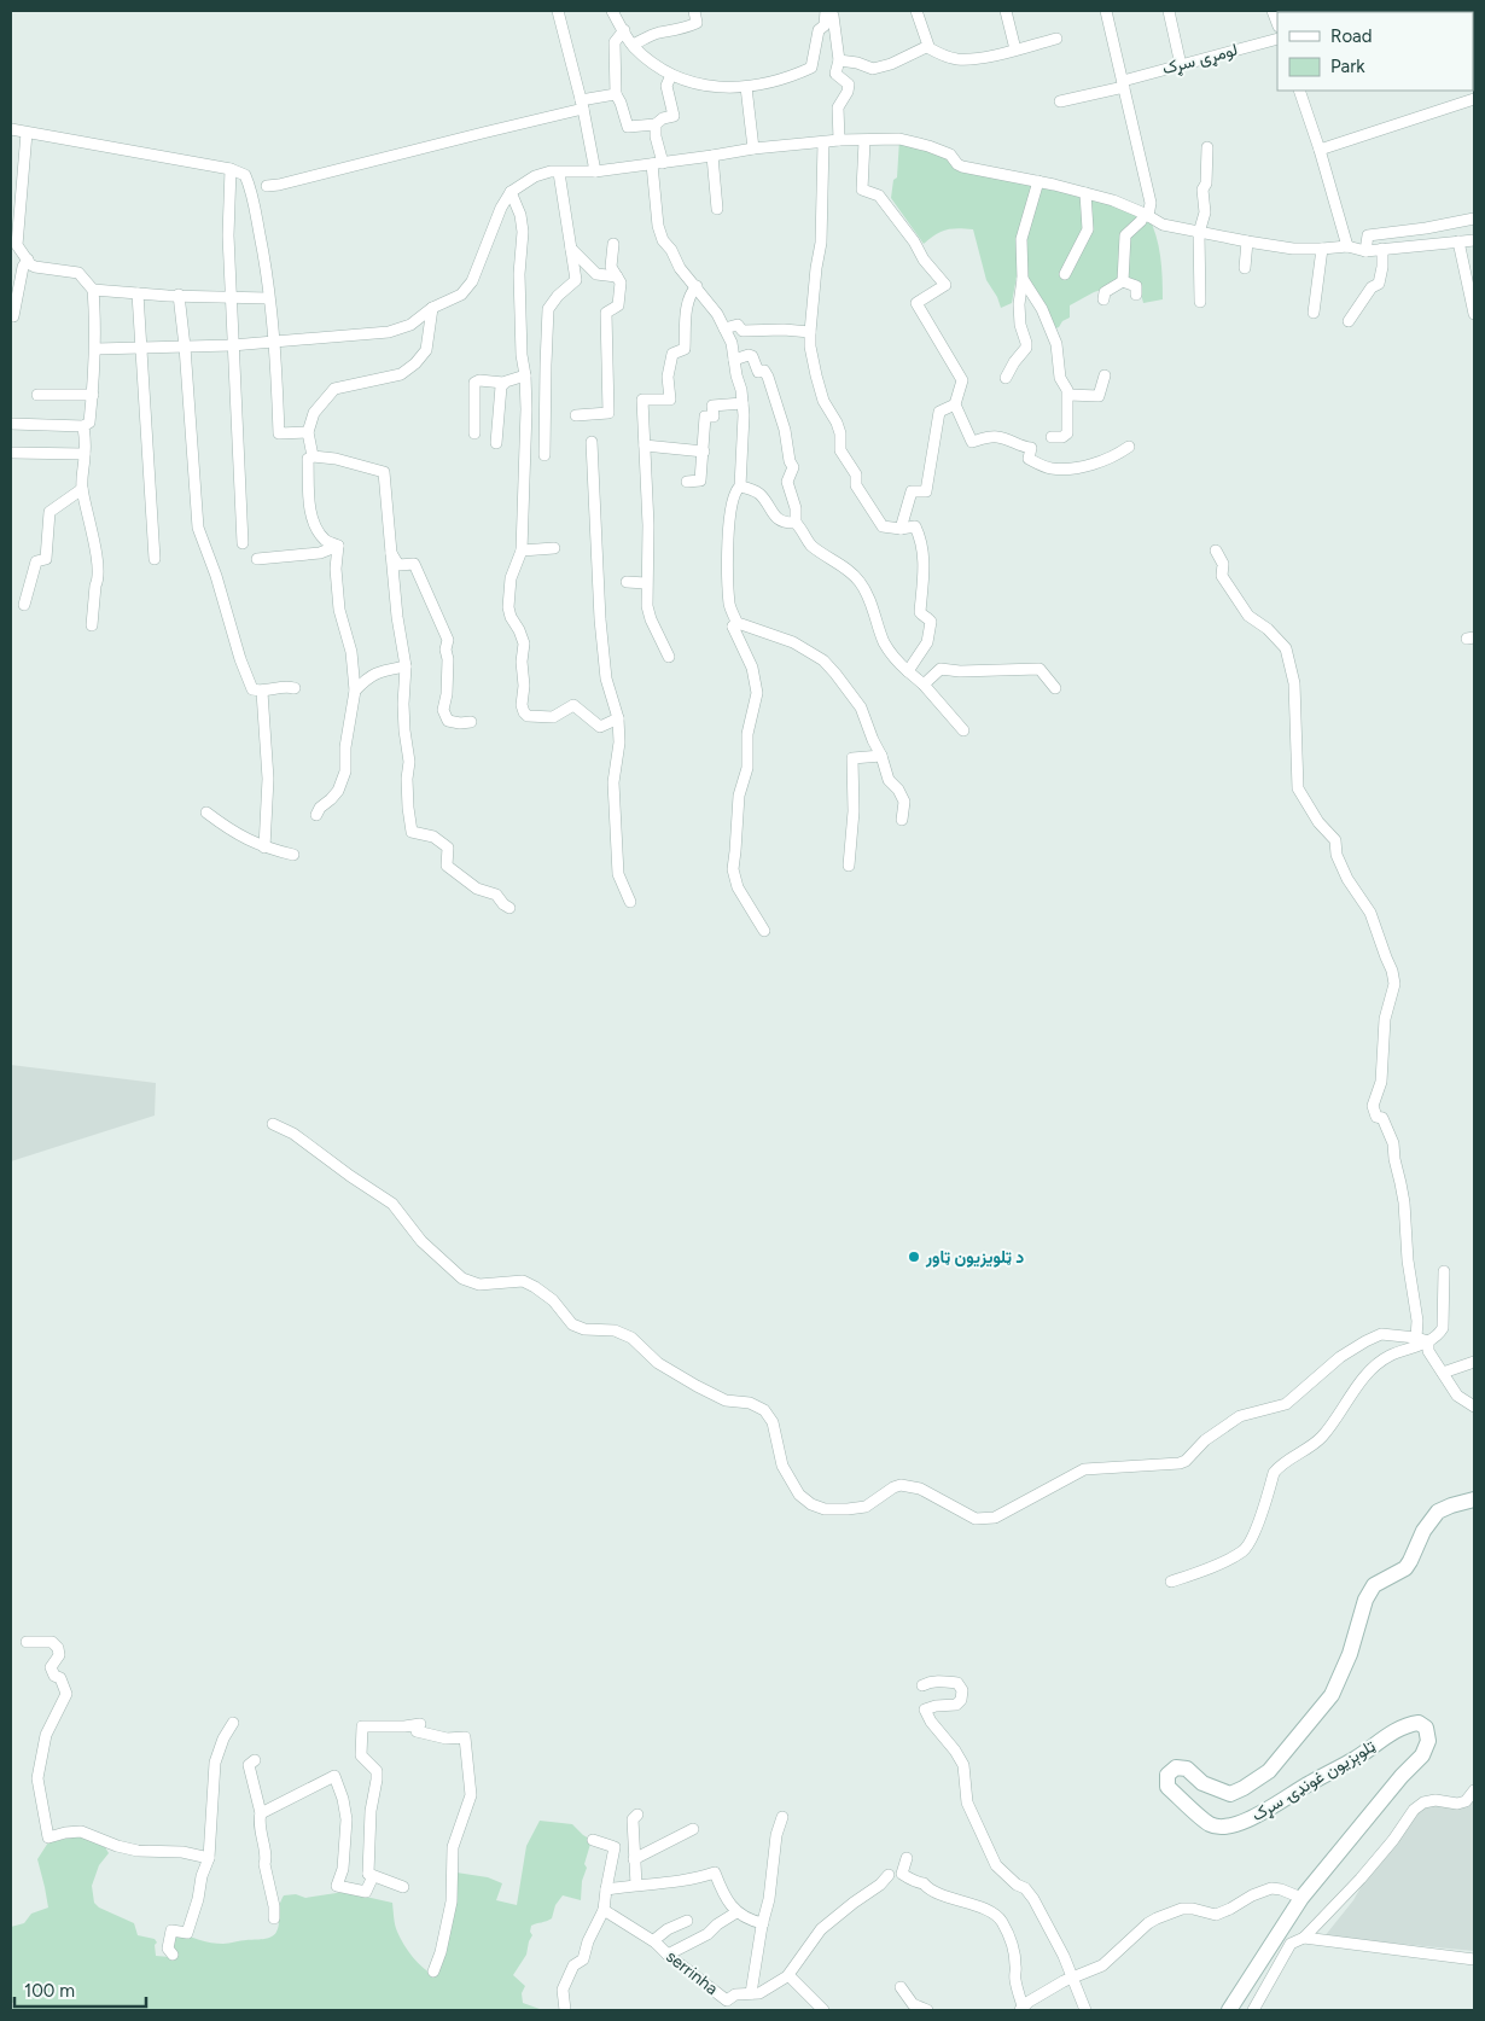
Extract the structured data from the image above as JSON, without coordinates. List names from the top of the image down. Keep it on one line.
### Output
{"streets":{"street":["لومړی سړک","ټلوېزيون غونډۍ سړک","serrinha"]},"places":["د ټلویزیون ټاور"],"legend":["Road","Park"],"scale_bar":"100 m"}
